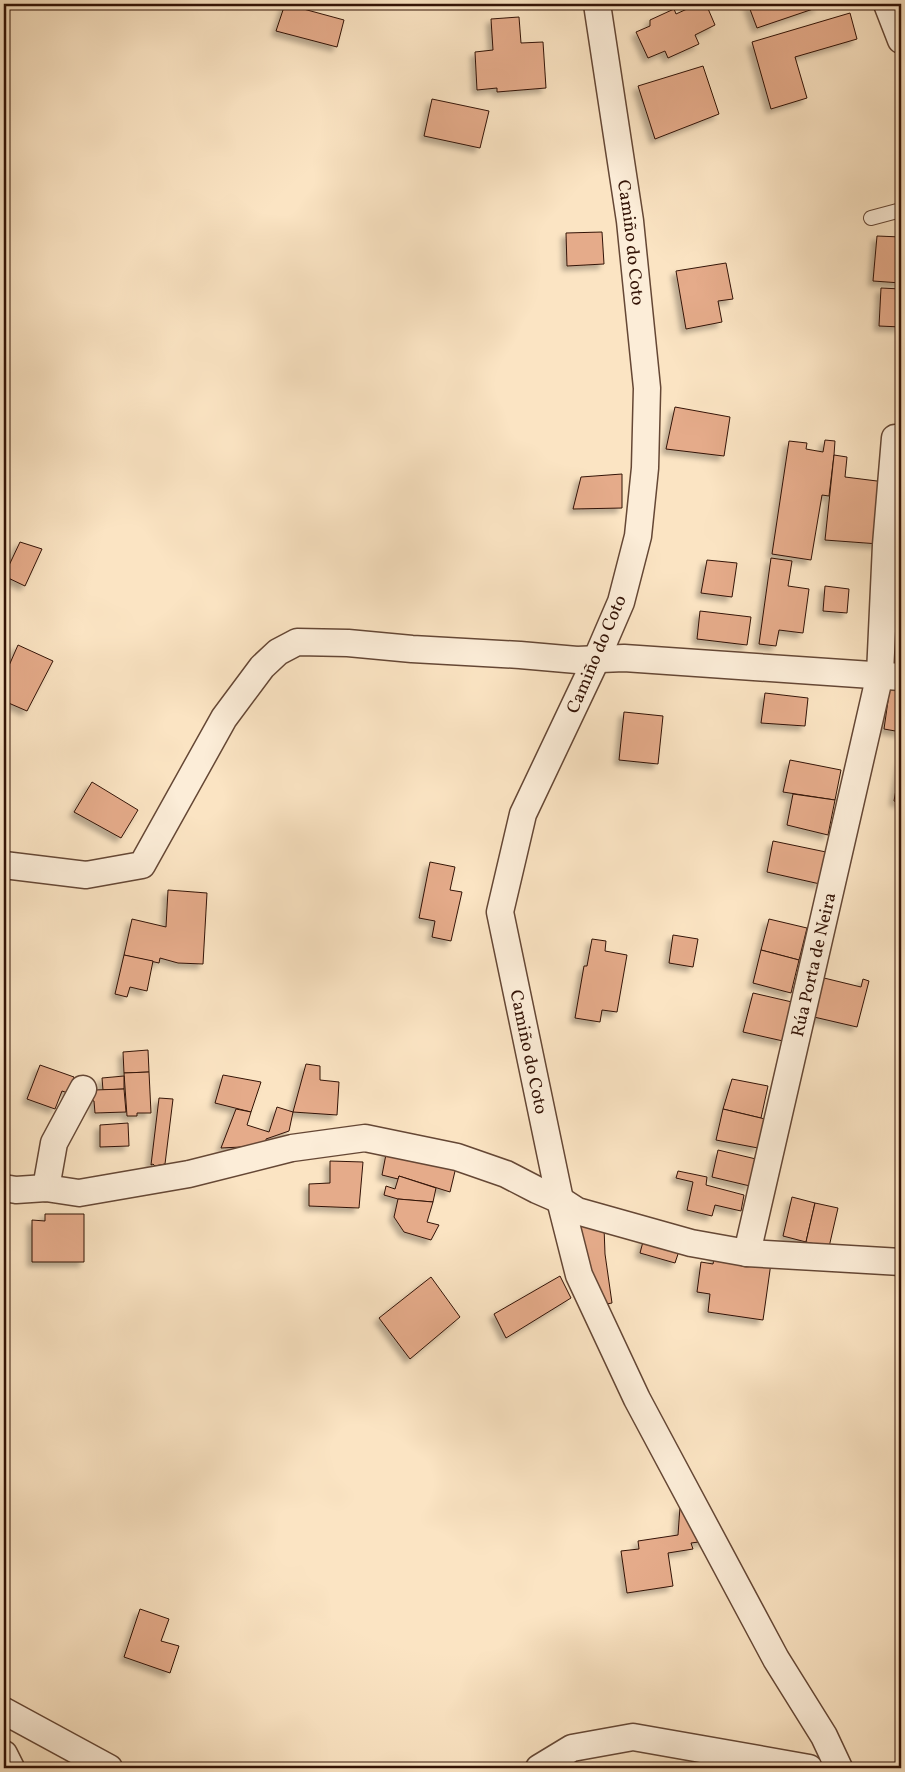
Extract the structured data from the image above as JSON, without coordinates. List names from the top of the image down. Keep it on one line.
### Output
{"streets":{"street":["Camiño do Coto","Rúa Porta de Neira"]}}
